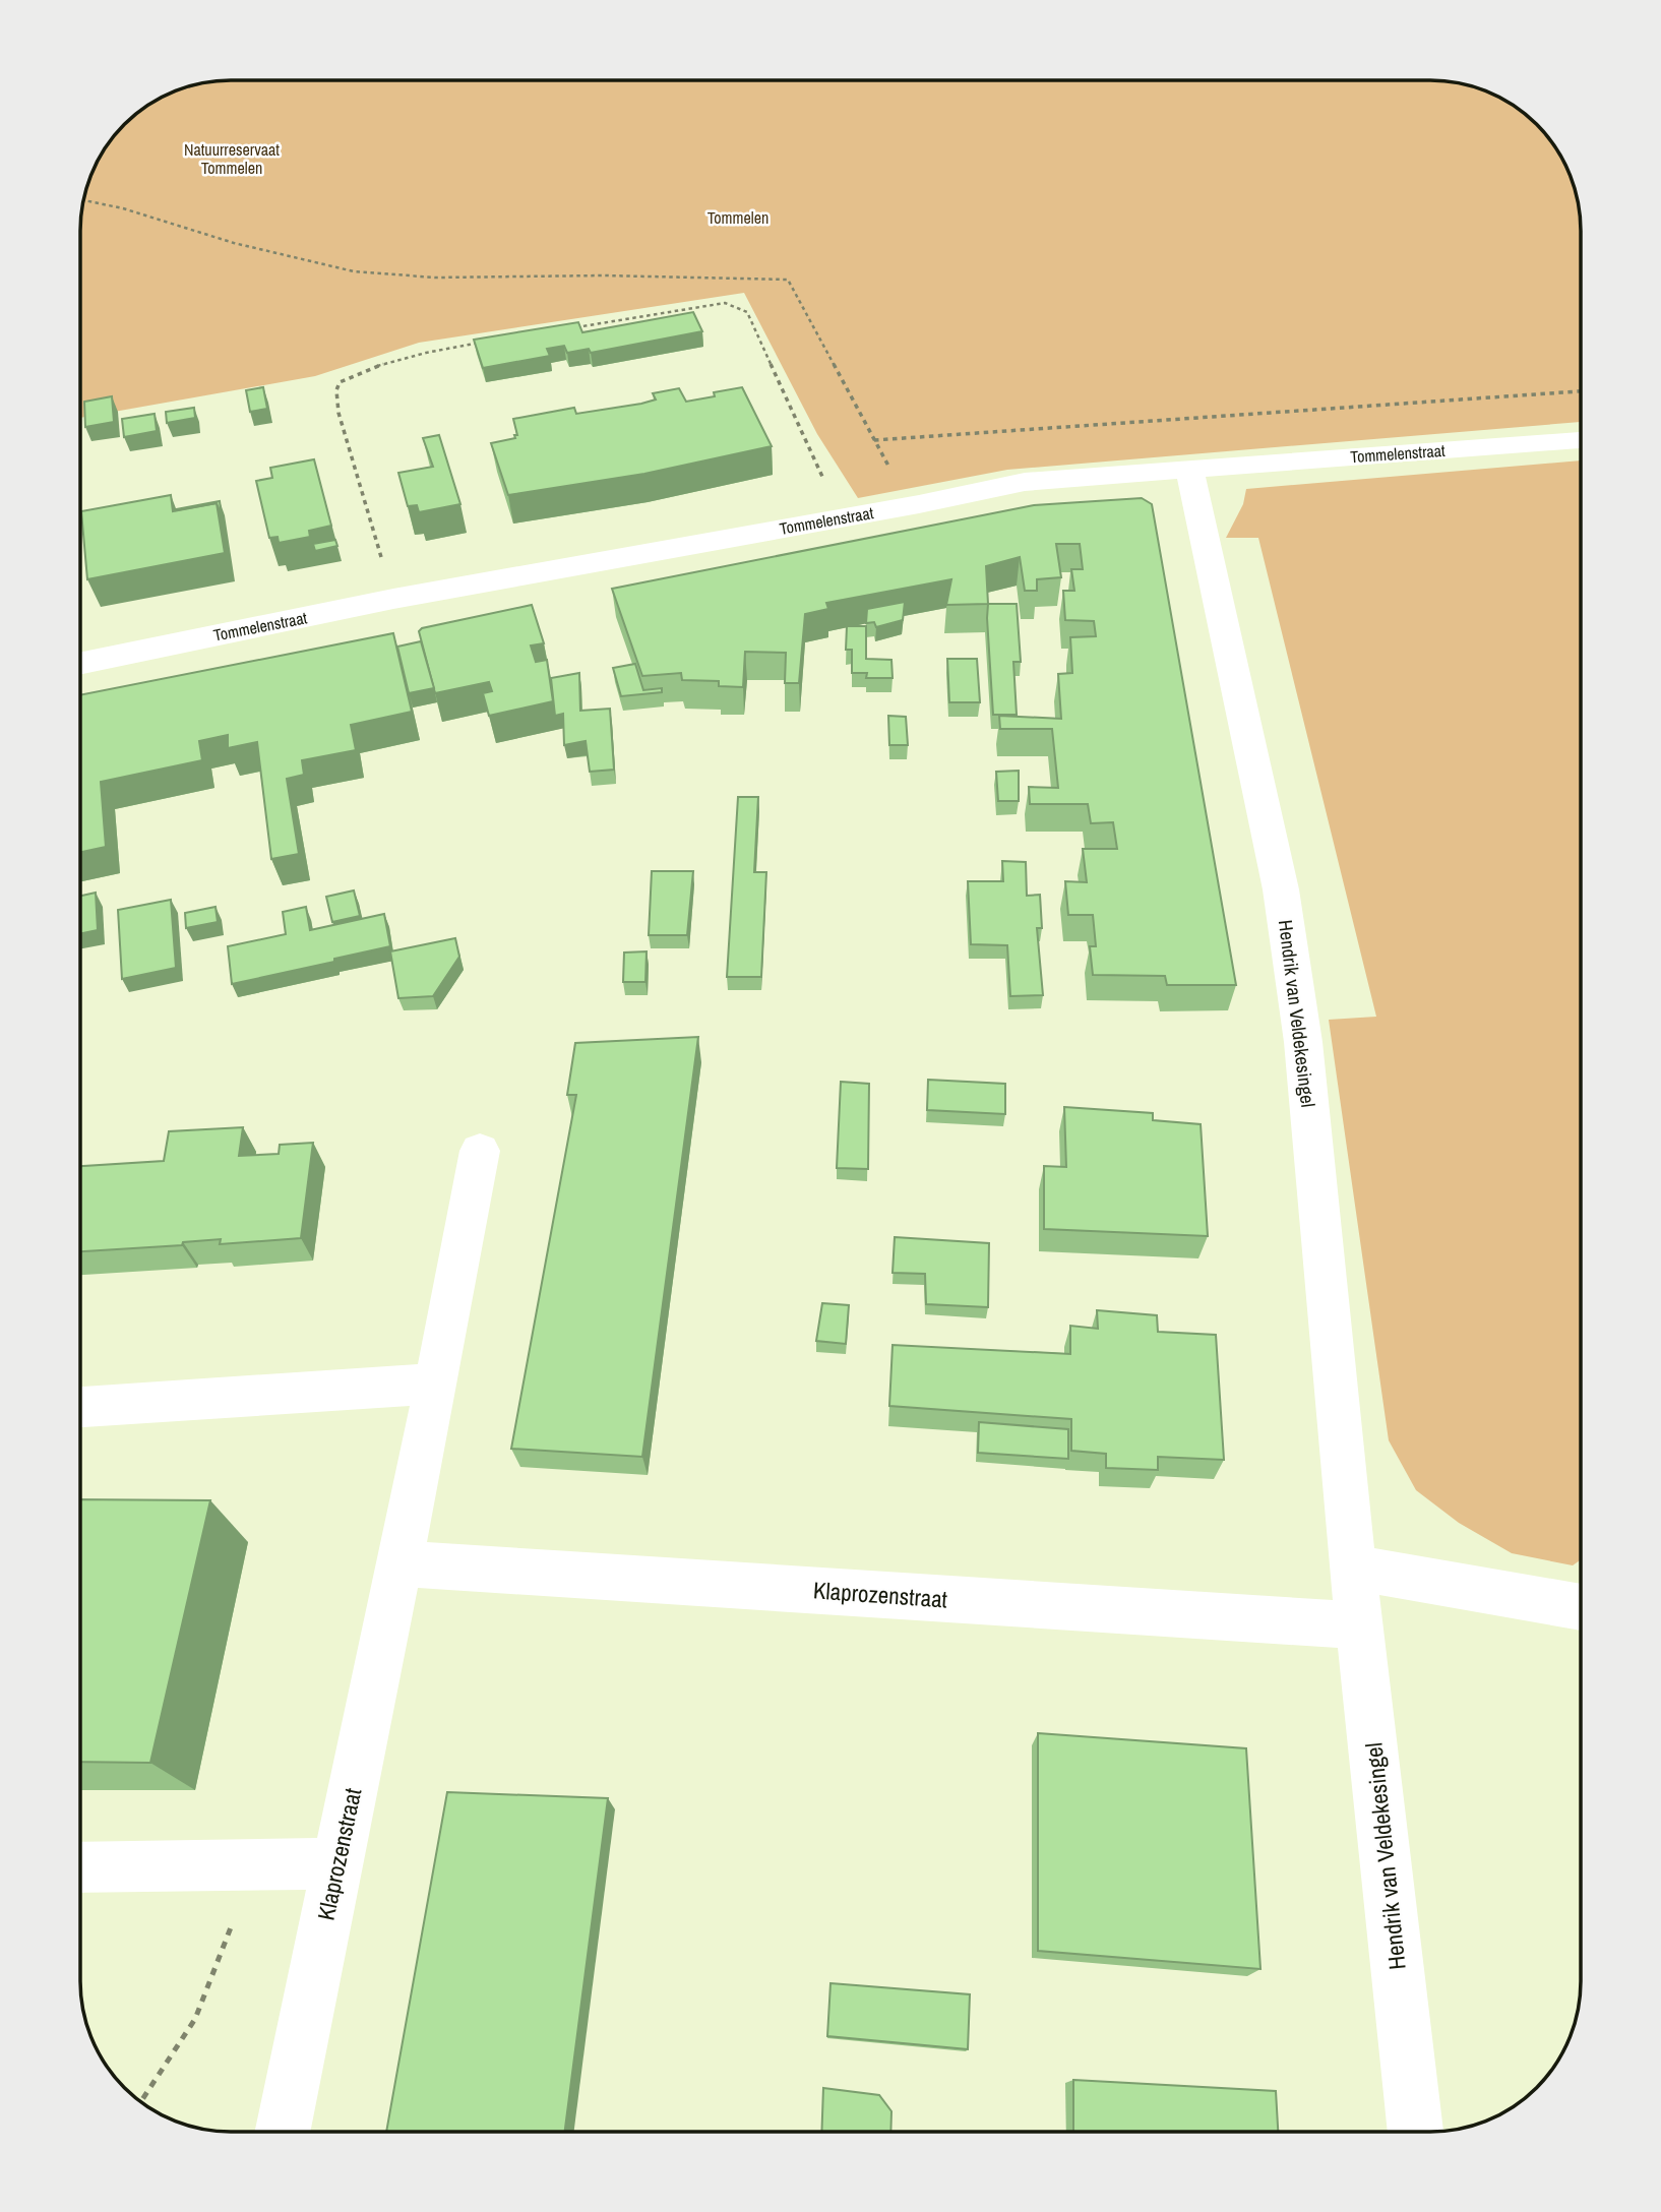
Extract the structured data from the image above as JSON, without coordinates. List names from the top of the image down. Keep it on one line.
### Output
{"streets":{"street":["Tommelenstraat","Hendrik van Veldekesingel","Klaprozenstraat"]},"crossings":[["Tommelenstraat","Hendrik van Veldekesingel"],["Hendrik van Veldekesingel","Klaprozenstraat"]],"parks":["Natuurreservaat Tommelen","Tommelen"]}
